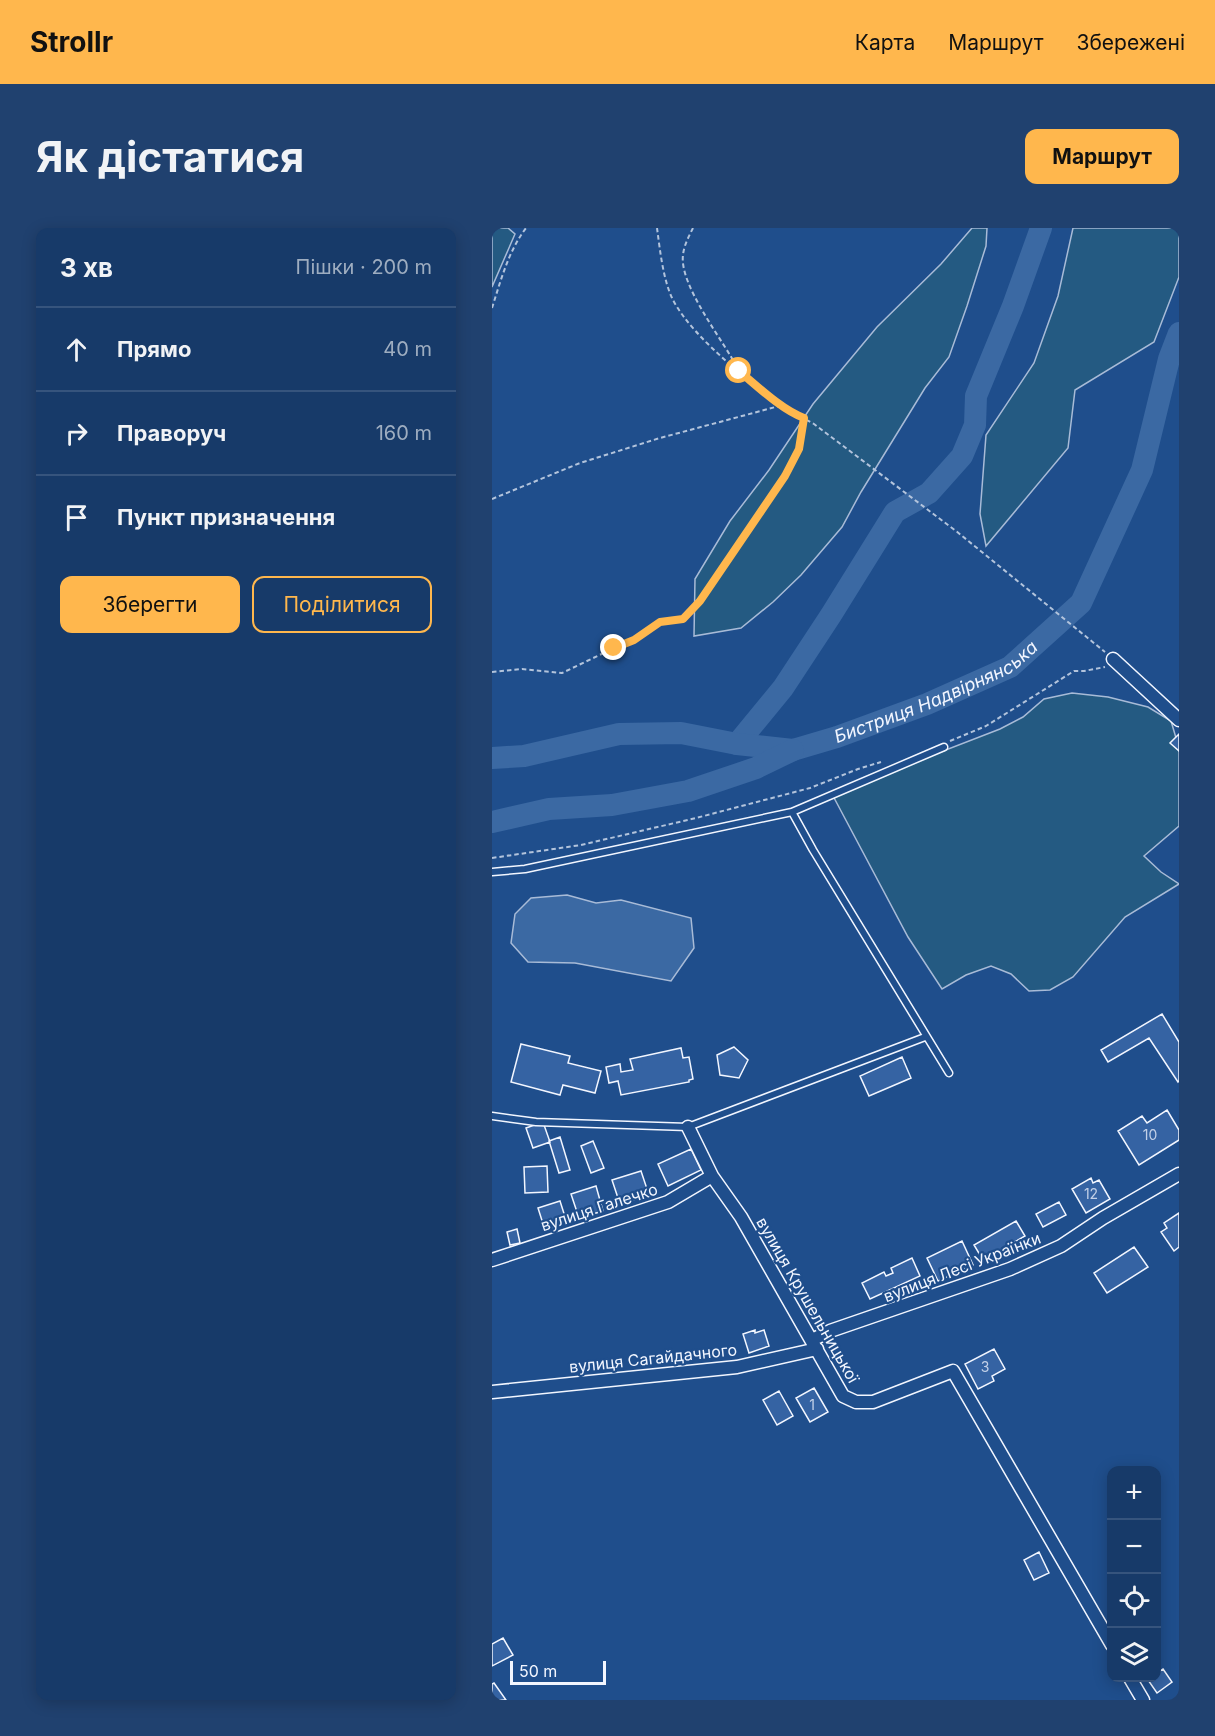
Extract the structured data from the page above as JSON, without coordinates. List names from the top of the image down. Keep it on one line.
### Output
{"streets":{"street":["вулиця Галечко","вулиця Лесі Українки","вулиця Крушельницької","вулиця Сагайдачного"]},"crossings":[["вулиця Галечко","вулиця Крушельницької"],["вулиця Лесі Українки","вулиця Крушельницької"],["вулиця Лесі Українки","вулиця Сагайдачного"],["вулиця Крушельницької","вулиця Сагайдачного"]],"water":["Бистриця Надвірнянська"],"house_numbers":["10","12","3","1"],"scale_bar":"50 m","page":{"header":"Strollr","nav":["Карта","Маршрут","Збережені"],"buttons":["Маршрут",["Зберегти","Поділитися"]],"title":"Як дістатися","heading":["3 хв","Пішки · 200 m"],"list":[["Прямо","40 m"],["Праворуч","160 m"],"Пункт призначення"],"map_buttons":["+","−"],"scale":"50 m"}}
